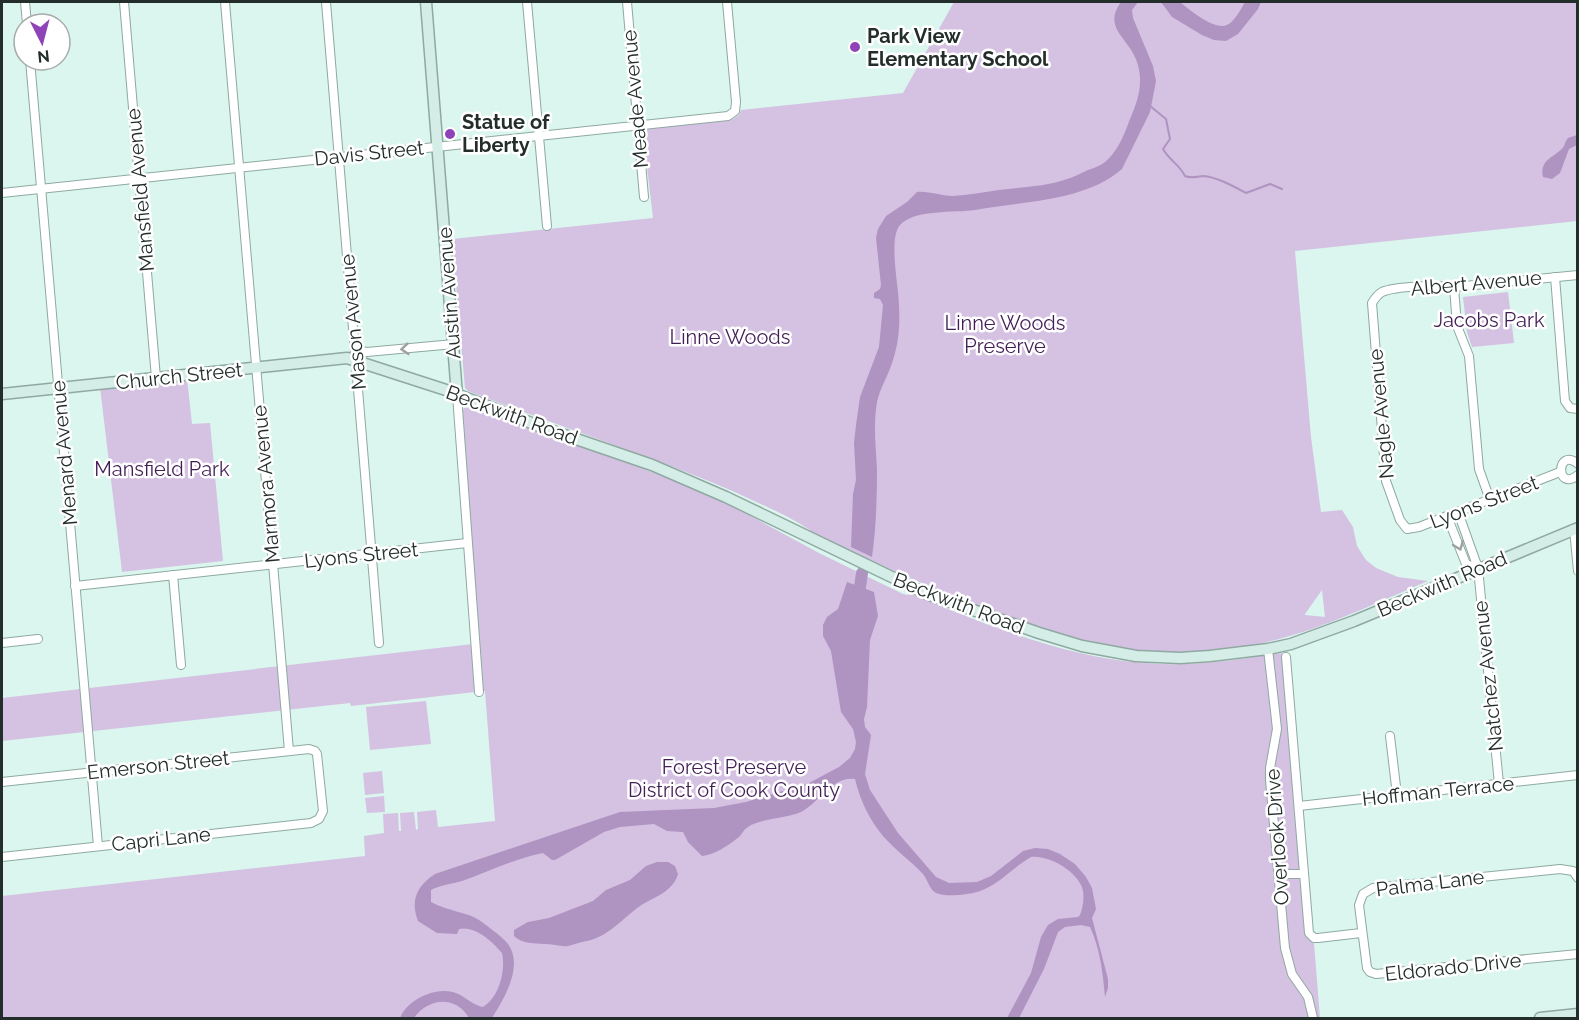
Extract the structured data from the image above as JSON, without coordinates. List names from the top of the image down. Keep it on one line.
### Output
{"streets":{"street":["Meade Avenue","Davis Street","Mansfield Avenue","Albert Avenue","Austin Avenue","Mason Avenue","Church Street","Nagle Avenue","Beckwith Road","Menard Avenue","Marmora Avenue","Lyons Street","Natchez Avenue","Emerson Street","Hoffman Terrace","Overlook Drive","Capri Lane","Palma Lane","Eldorado Drive"]},"crossings":[["Meade Avenue","Davis Street"],["Davis Street","Mansfield Avenue"],["Davis Street","Austin Avenue"],["Davis Street","Mason Avenue"],["Davis Street","Menard Avenue"],["Davis Street","Marmora Avenue"],["Mansfield Avenue","Church Street"],["Albert Avenue","Nagle Avenue"],["Austin Avenue","Church Street"],["Austin Avenue","Beckwith Road"],["Austin Avenue","Lyons Street"],["Mason Avenue","Church Street"],["Mason Avenue","Beckwith Road"],["Mason Avenue","Lyons Street"],["Church Street","Beckwith Road"],["Church Street","Menard Avenue"],["Church Street","Marmora Avenue"],["Nagle Avenue","Lyons Street"],["Beckwith Road","Natchez Avenue"],["Beckwith Road","Overlook Drive"],["Menard Avenue","Lyons Street"],["Menard Avenue","Emerson Street"],["Menard Avenue","Capri Lane"],["Marmora Avenue","Lyons Street"],["Marmora Avenue","Emerson Street"],["Lyons Street","Natchez Avenue"],["Natchez Avenue","Hoffman Terrace"],["Emerson Street","Capri Lane"],["Palma Lane","Eldorado Drive"]],"parks":["Jacobs Park","Linne Woods Preserve","Linne Woods","Mansfield Park","Forest Preserve District of Cook County"],"places":["Park View Elementary School","Statue of Liberty"],"north":"bottom"}
